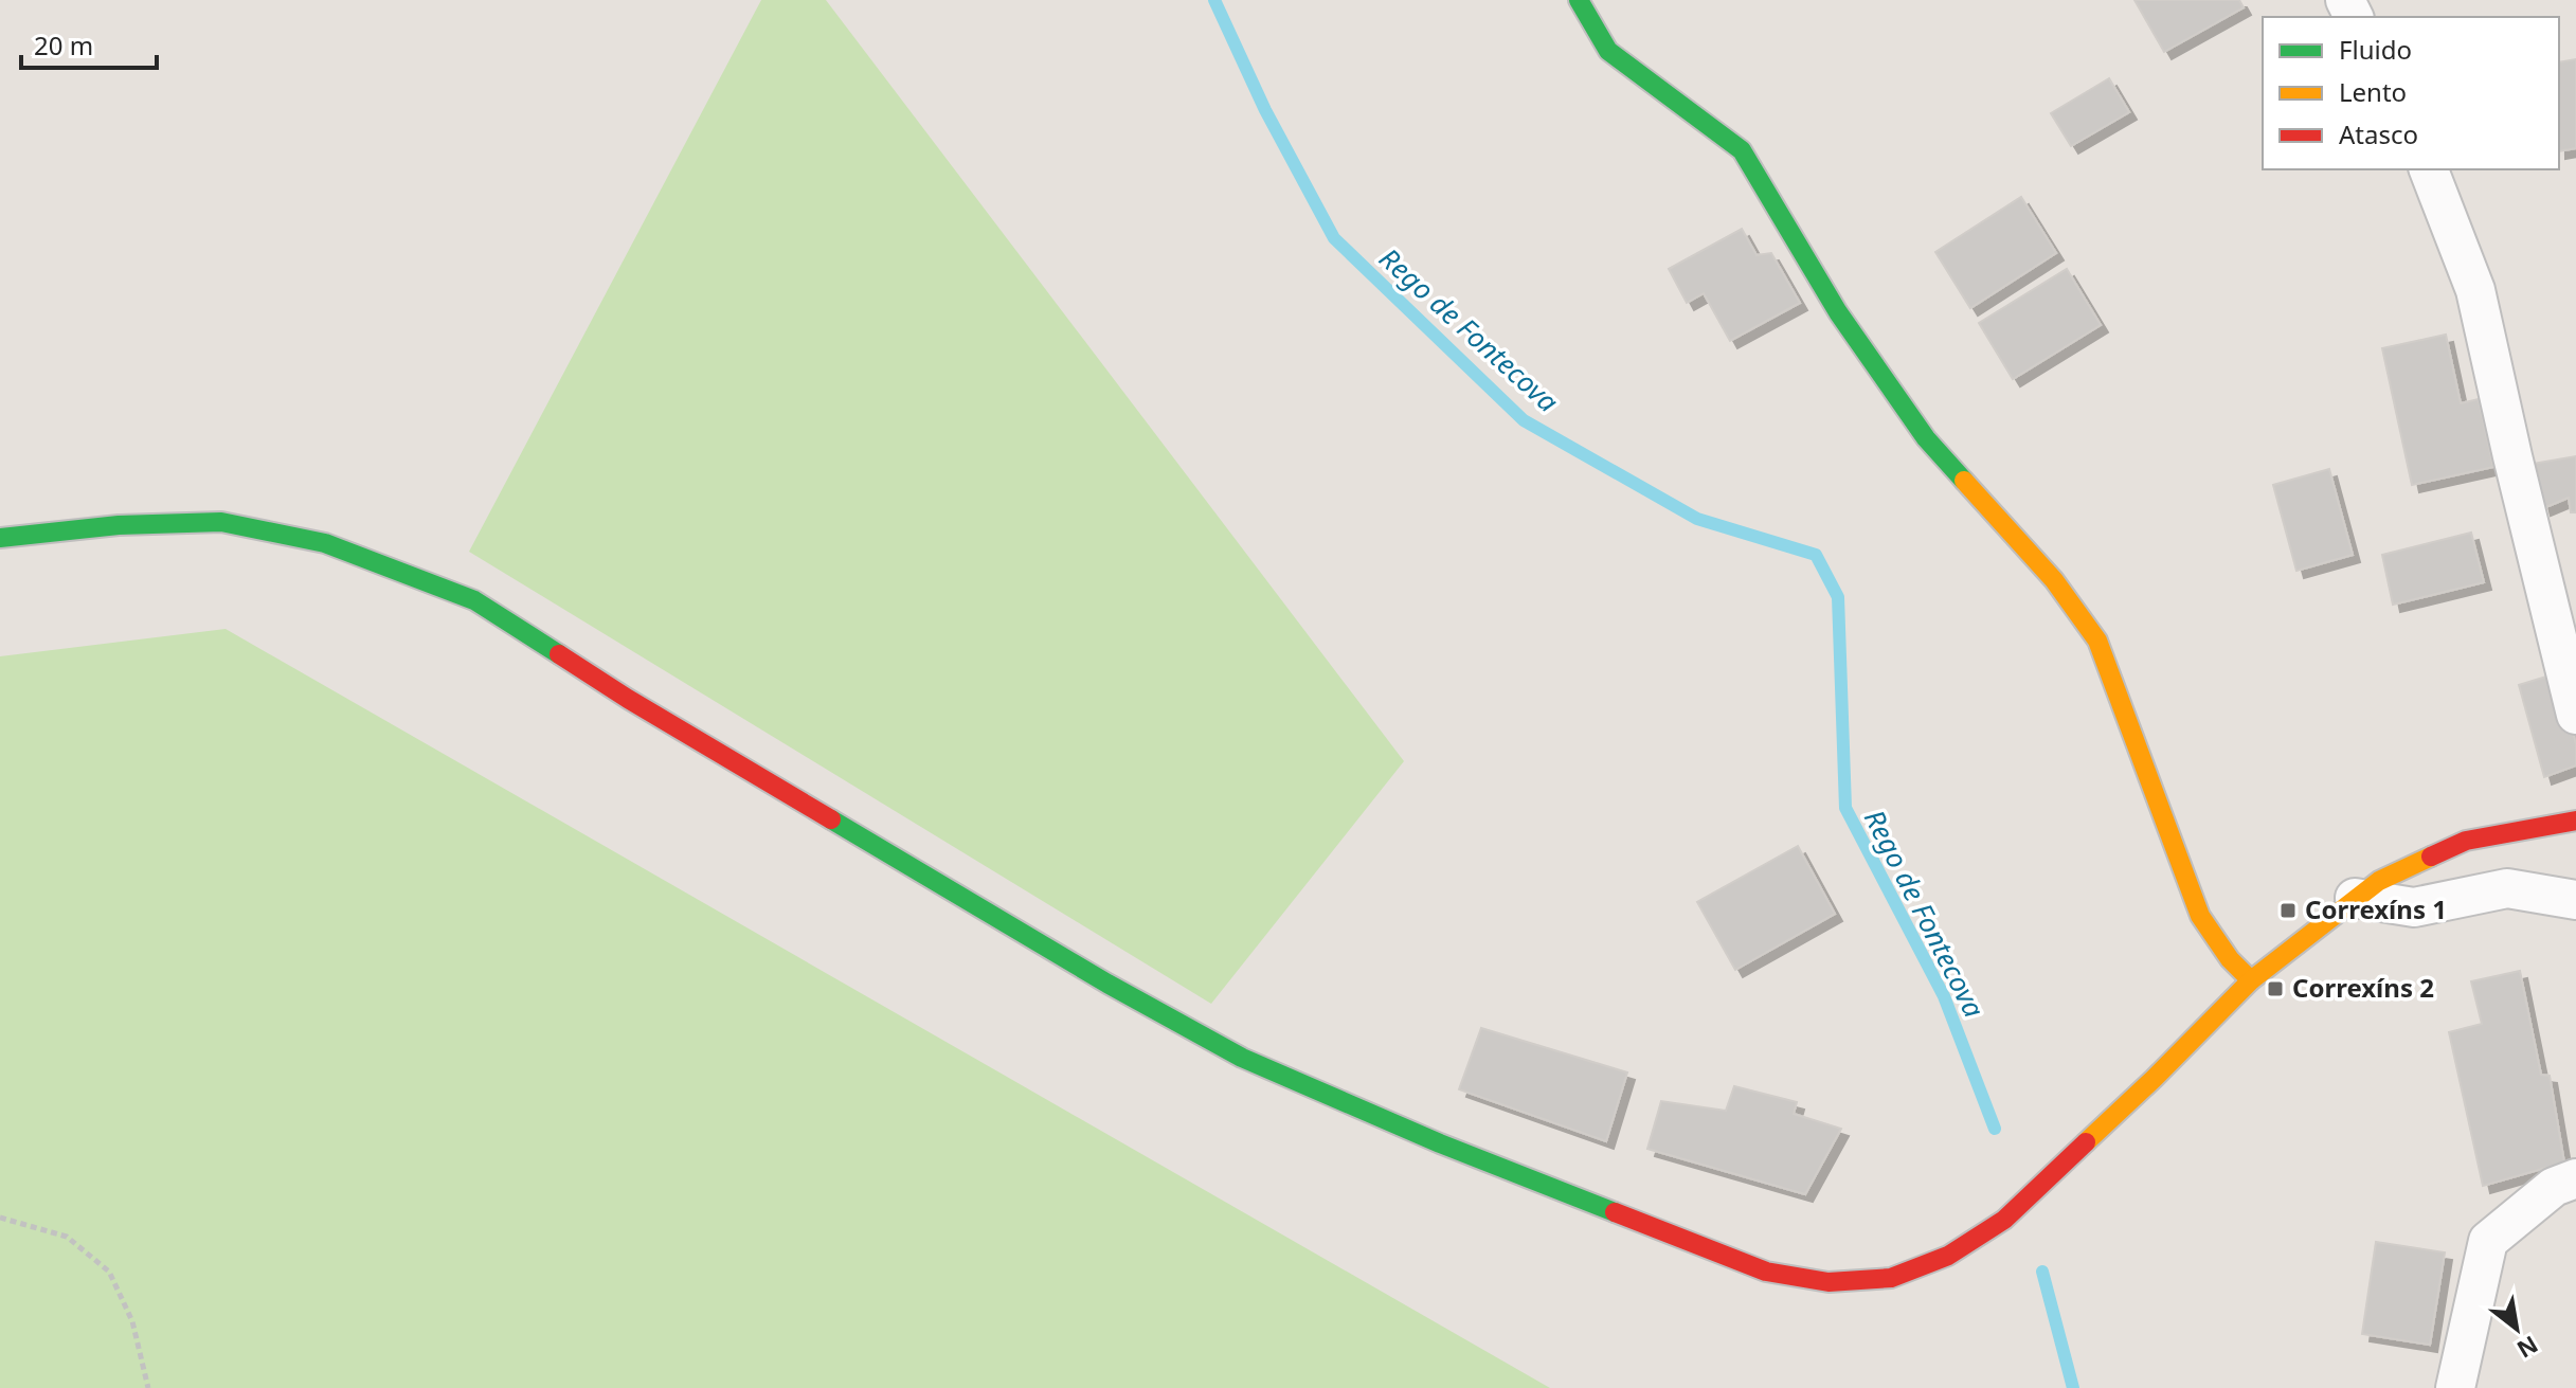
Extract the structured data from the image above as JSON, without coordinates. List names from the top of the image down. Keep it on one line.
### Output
{"water":["Rego de Fontecova"],"places":{"transit":["Correxíns 1","Correxíns 2"]},"legend":["Fluido","Lento","Atasco"],"scale_bar":"20 m","north":"bottom right"}
